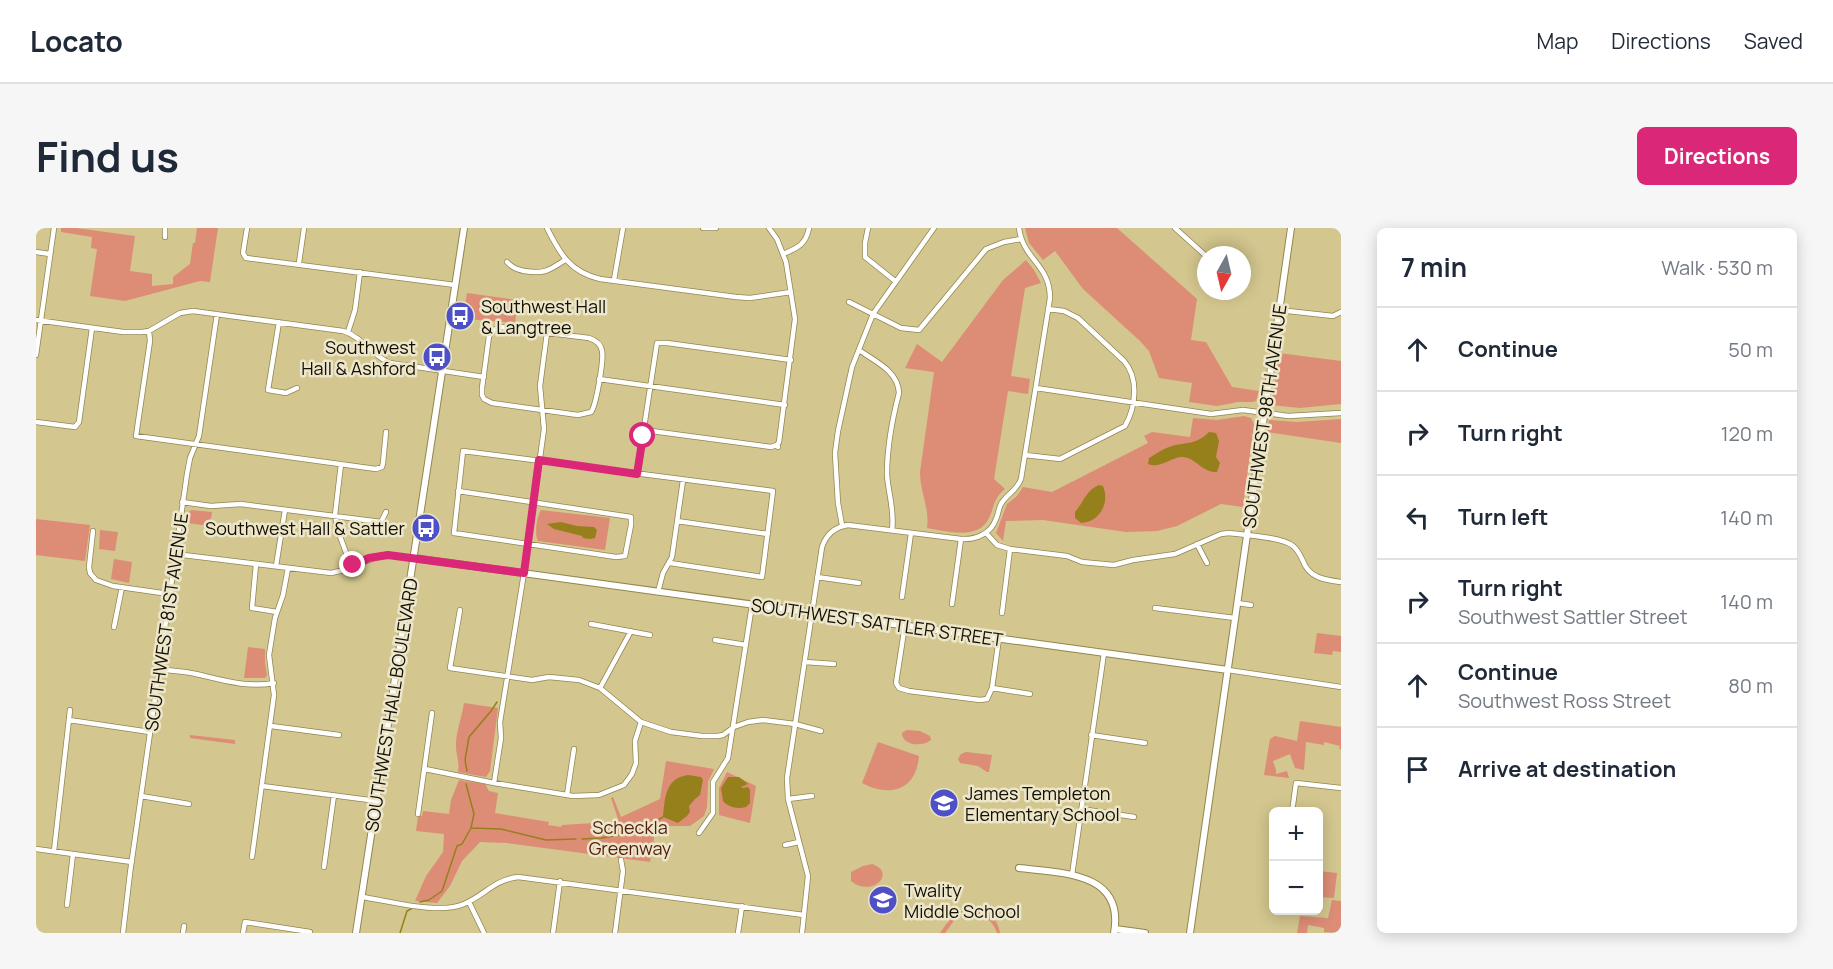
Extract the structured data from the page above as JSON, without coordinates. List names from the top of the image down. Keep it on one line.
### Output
{"streets":{"street":["SOUTHWEST 98TH AVENUE","SOUTHWEST 81ST AVENUE","SOUTHWEST SATTLER STREET","SOUTHWEST HALL BOULEVARD"]},"crossings":[["SOUTHWEST 98TH AVENUE","SOUTHWEST SATTLER STREET"],["SOUTHWEST SATTLER STREET","SOUTHWEST HALL BOULEVARD"]],"parks":["Scheckla Greenway"],"places":{"bus stop":["Southwest Hall & Langtree","Southwest Hall & Ashford","Southwest Hall & Sattler"],"school or university":["James Templeton Elementary School","Twality Middle School"]},"north":"bottom","page":{"header":"Locato","nav":["Map","Directions","Saved"],"title":"Find us","buttons":"Directions","heading":["7 min","Walk · 530 m"],"list":[["Continue","50 m"],["Turn right","120 m"],["Turn left","140 m"],["Turn right","Southwest Sattler Street","140 m"],["Continue","Southwest Ross Street","80 m"],"Arrive at destination"],"map_buttons":["+","−"]}}
